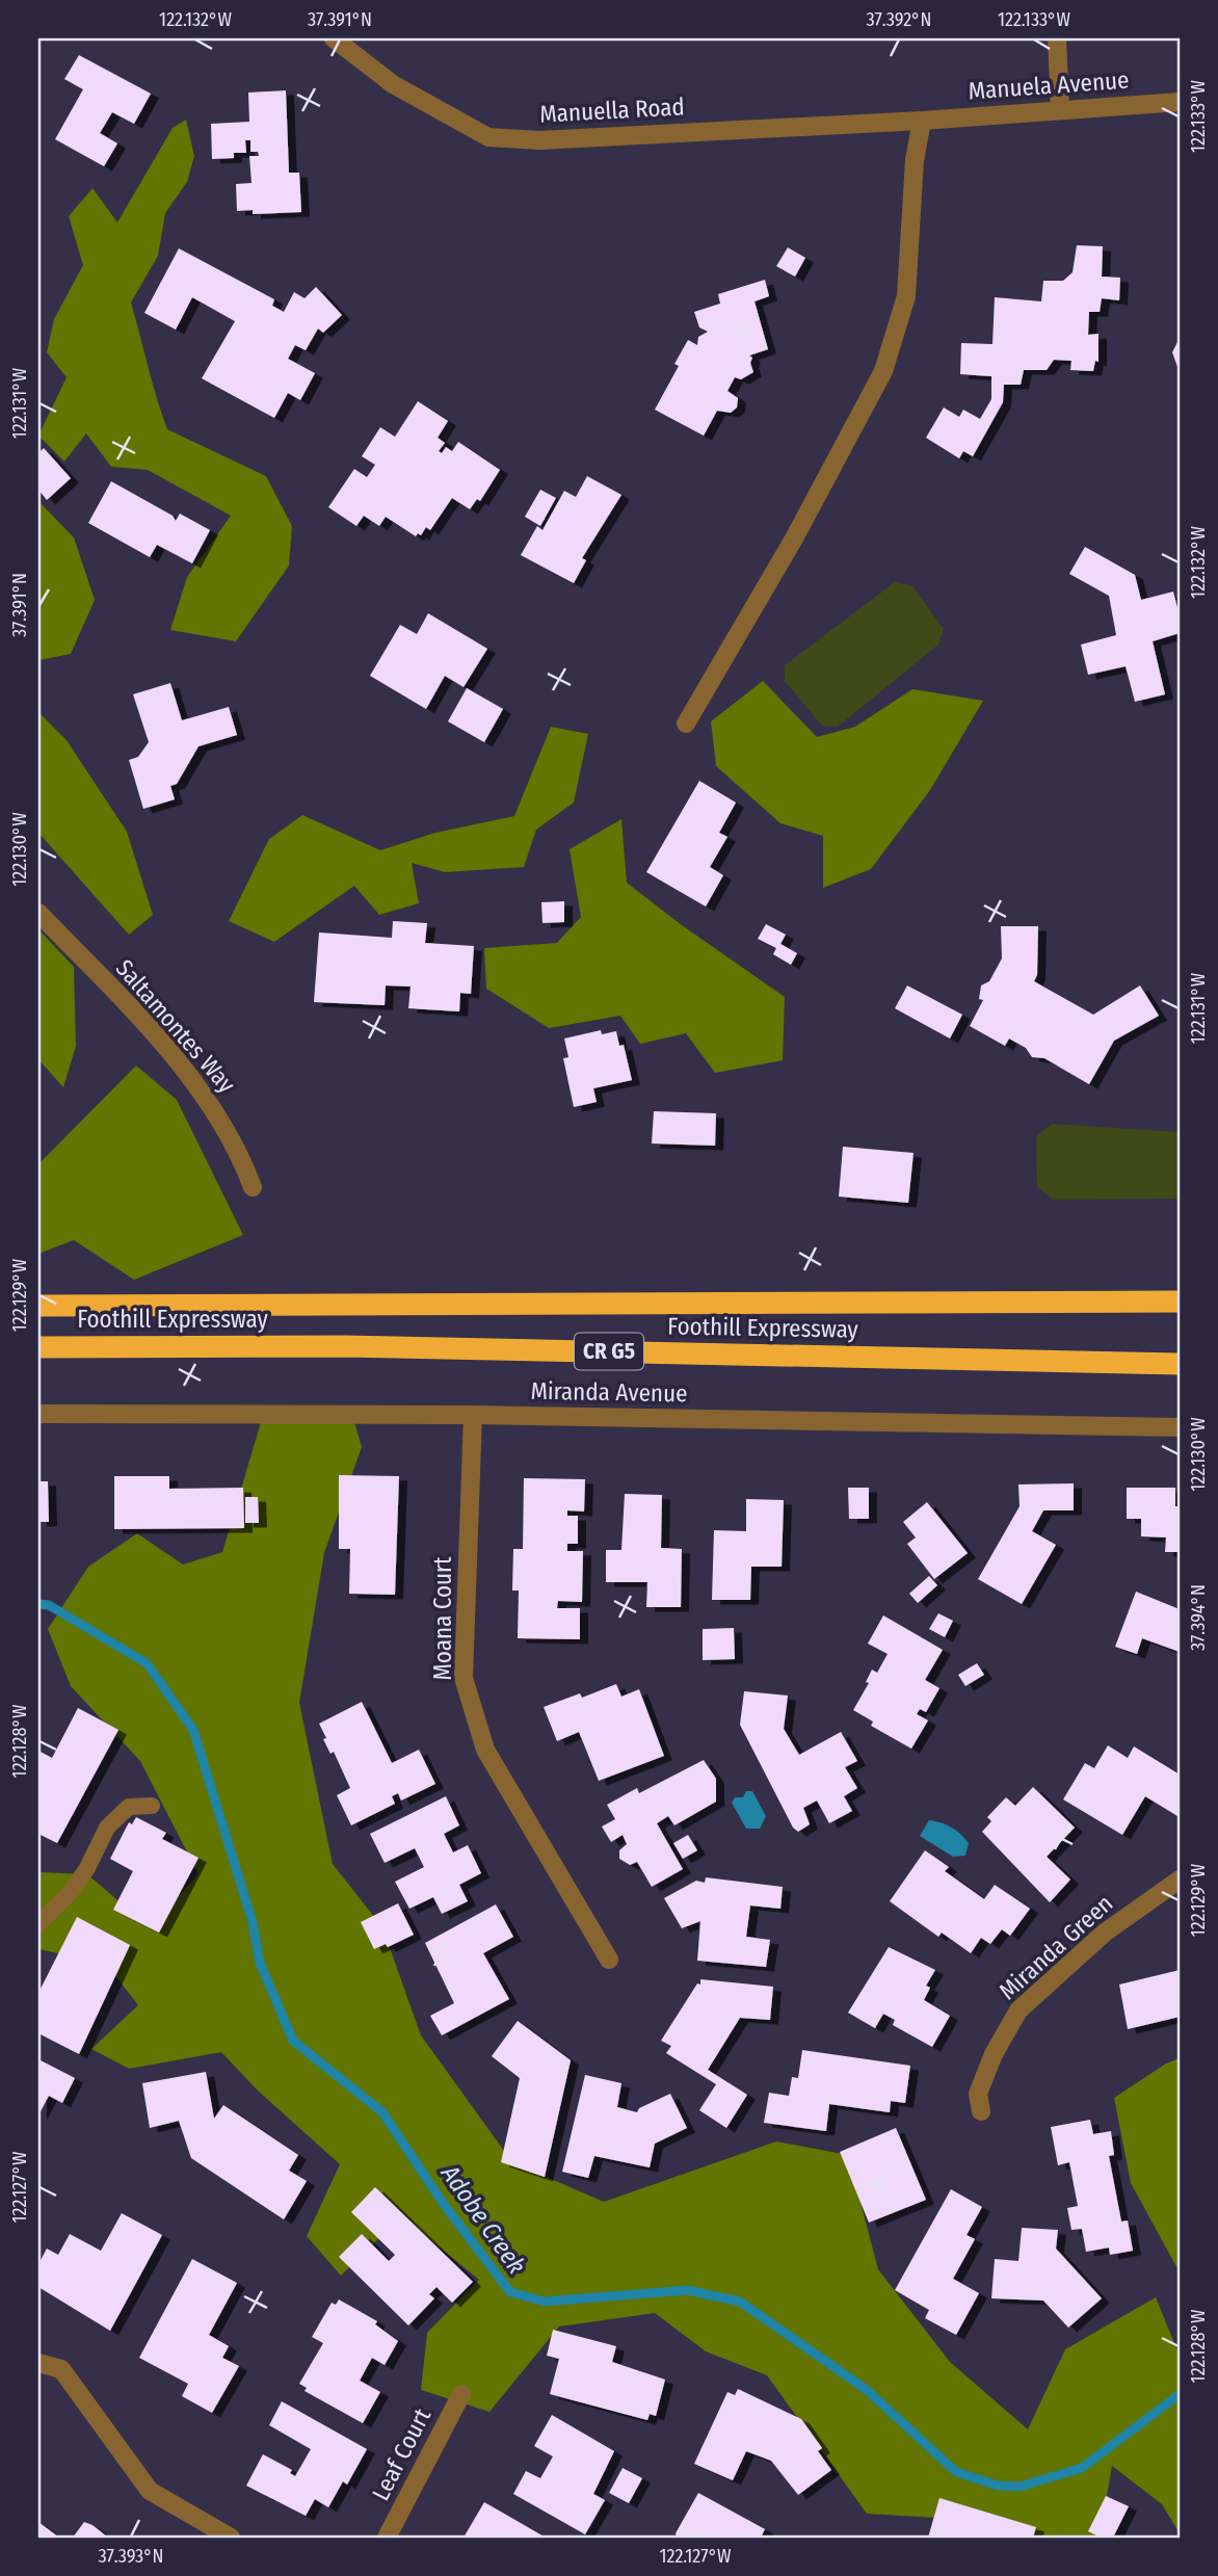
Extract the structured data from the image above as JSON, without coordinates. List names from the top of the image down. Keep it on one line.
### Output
{"streets":{"highway":["Foothill Expressway","CR G5"],"street":["Manuela Avenue","Manuella Road","Saltamontes Way","Miranda Avenue","Moana Court","Miranda Green","Leaf Court"]},"crossings":[["Manuela Avenue","Manuella Road"],["Miranda Avenue","Moana Court"]],"water":["Adobe Creek"],"coordinates":["122.132°W","37.391°N","37.392°N","122.133°W","122.131°W","122.130°W","122.129°W","37.394°N","122.128°W","122.127°W","37.393°N"]}
